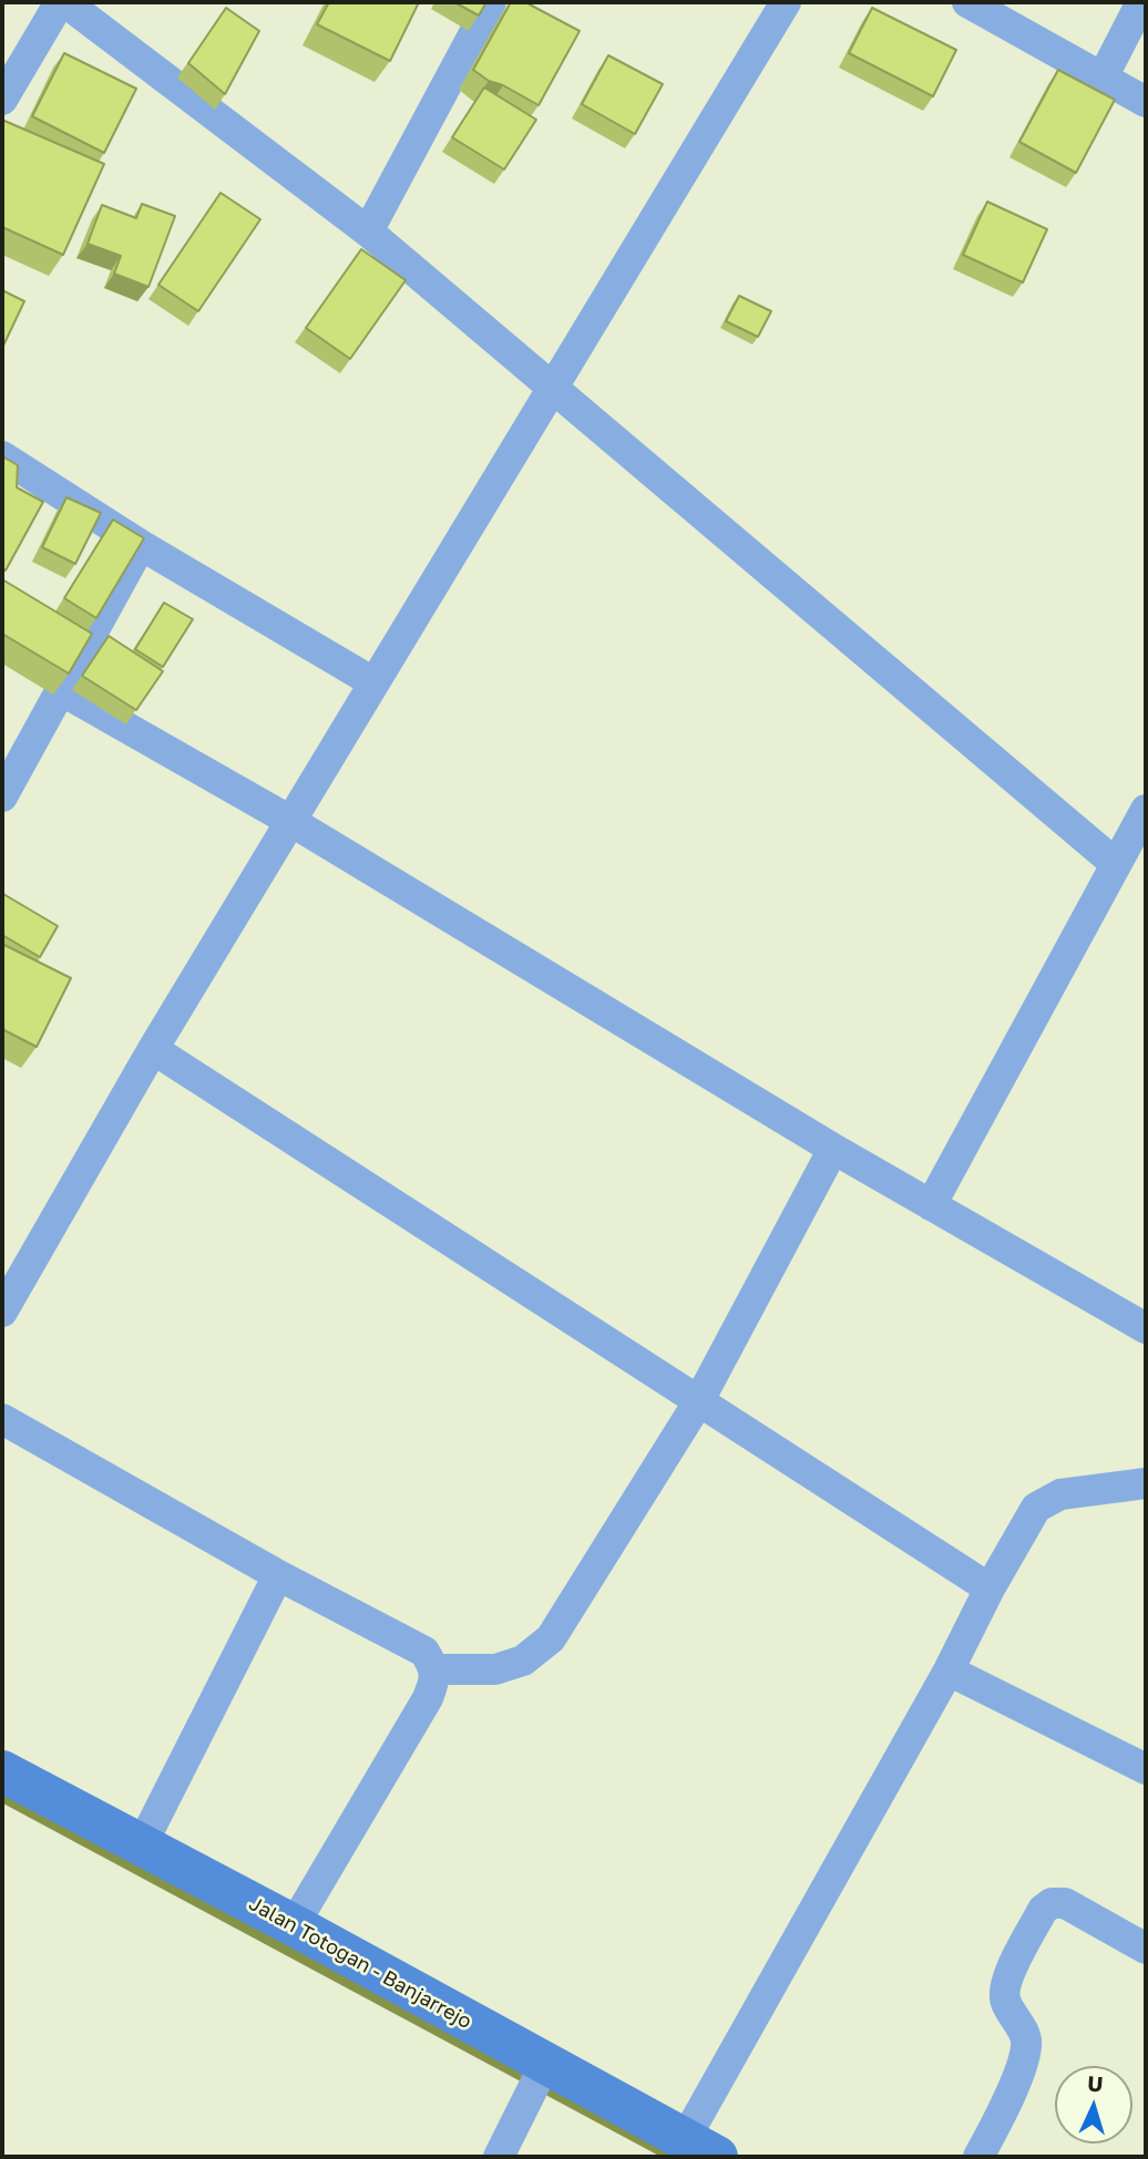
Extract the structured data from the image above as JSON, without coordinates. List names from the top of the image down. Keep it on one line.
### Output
{"streets":{"street":["Jalan Totogan - Banjarrejo"]},"north":"top"}
